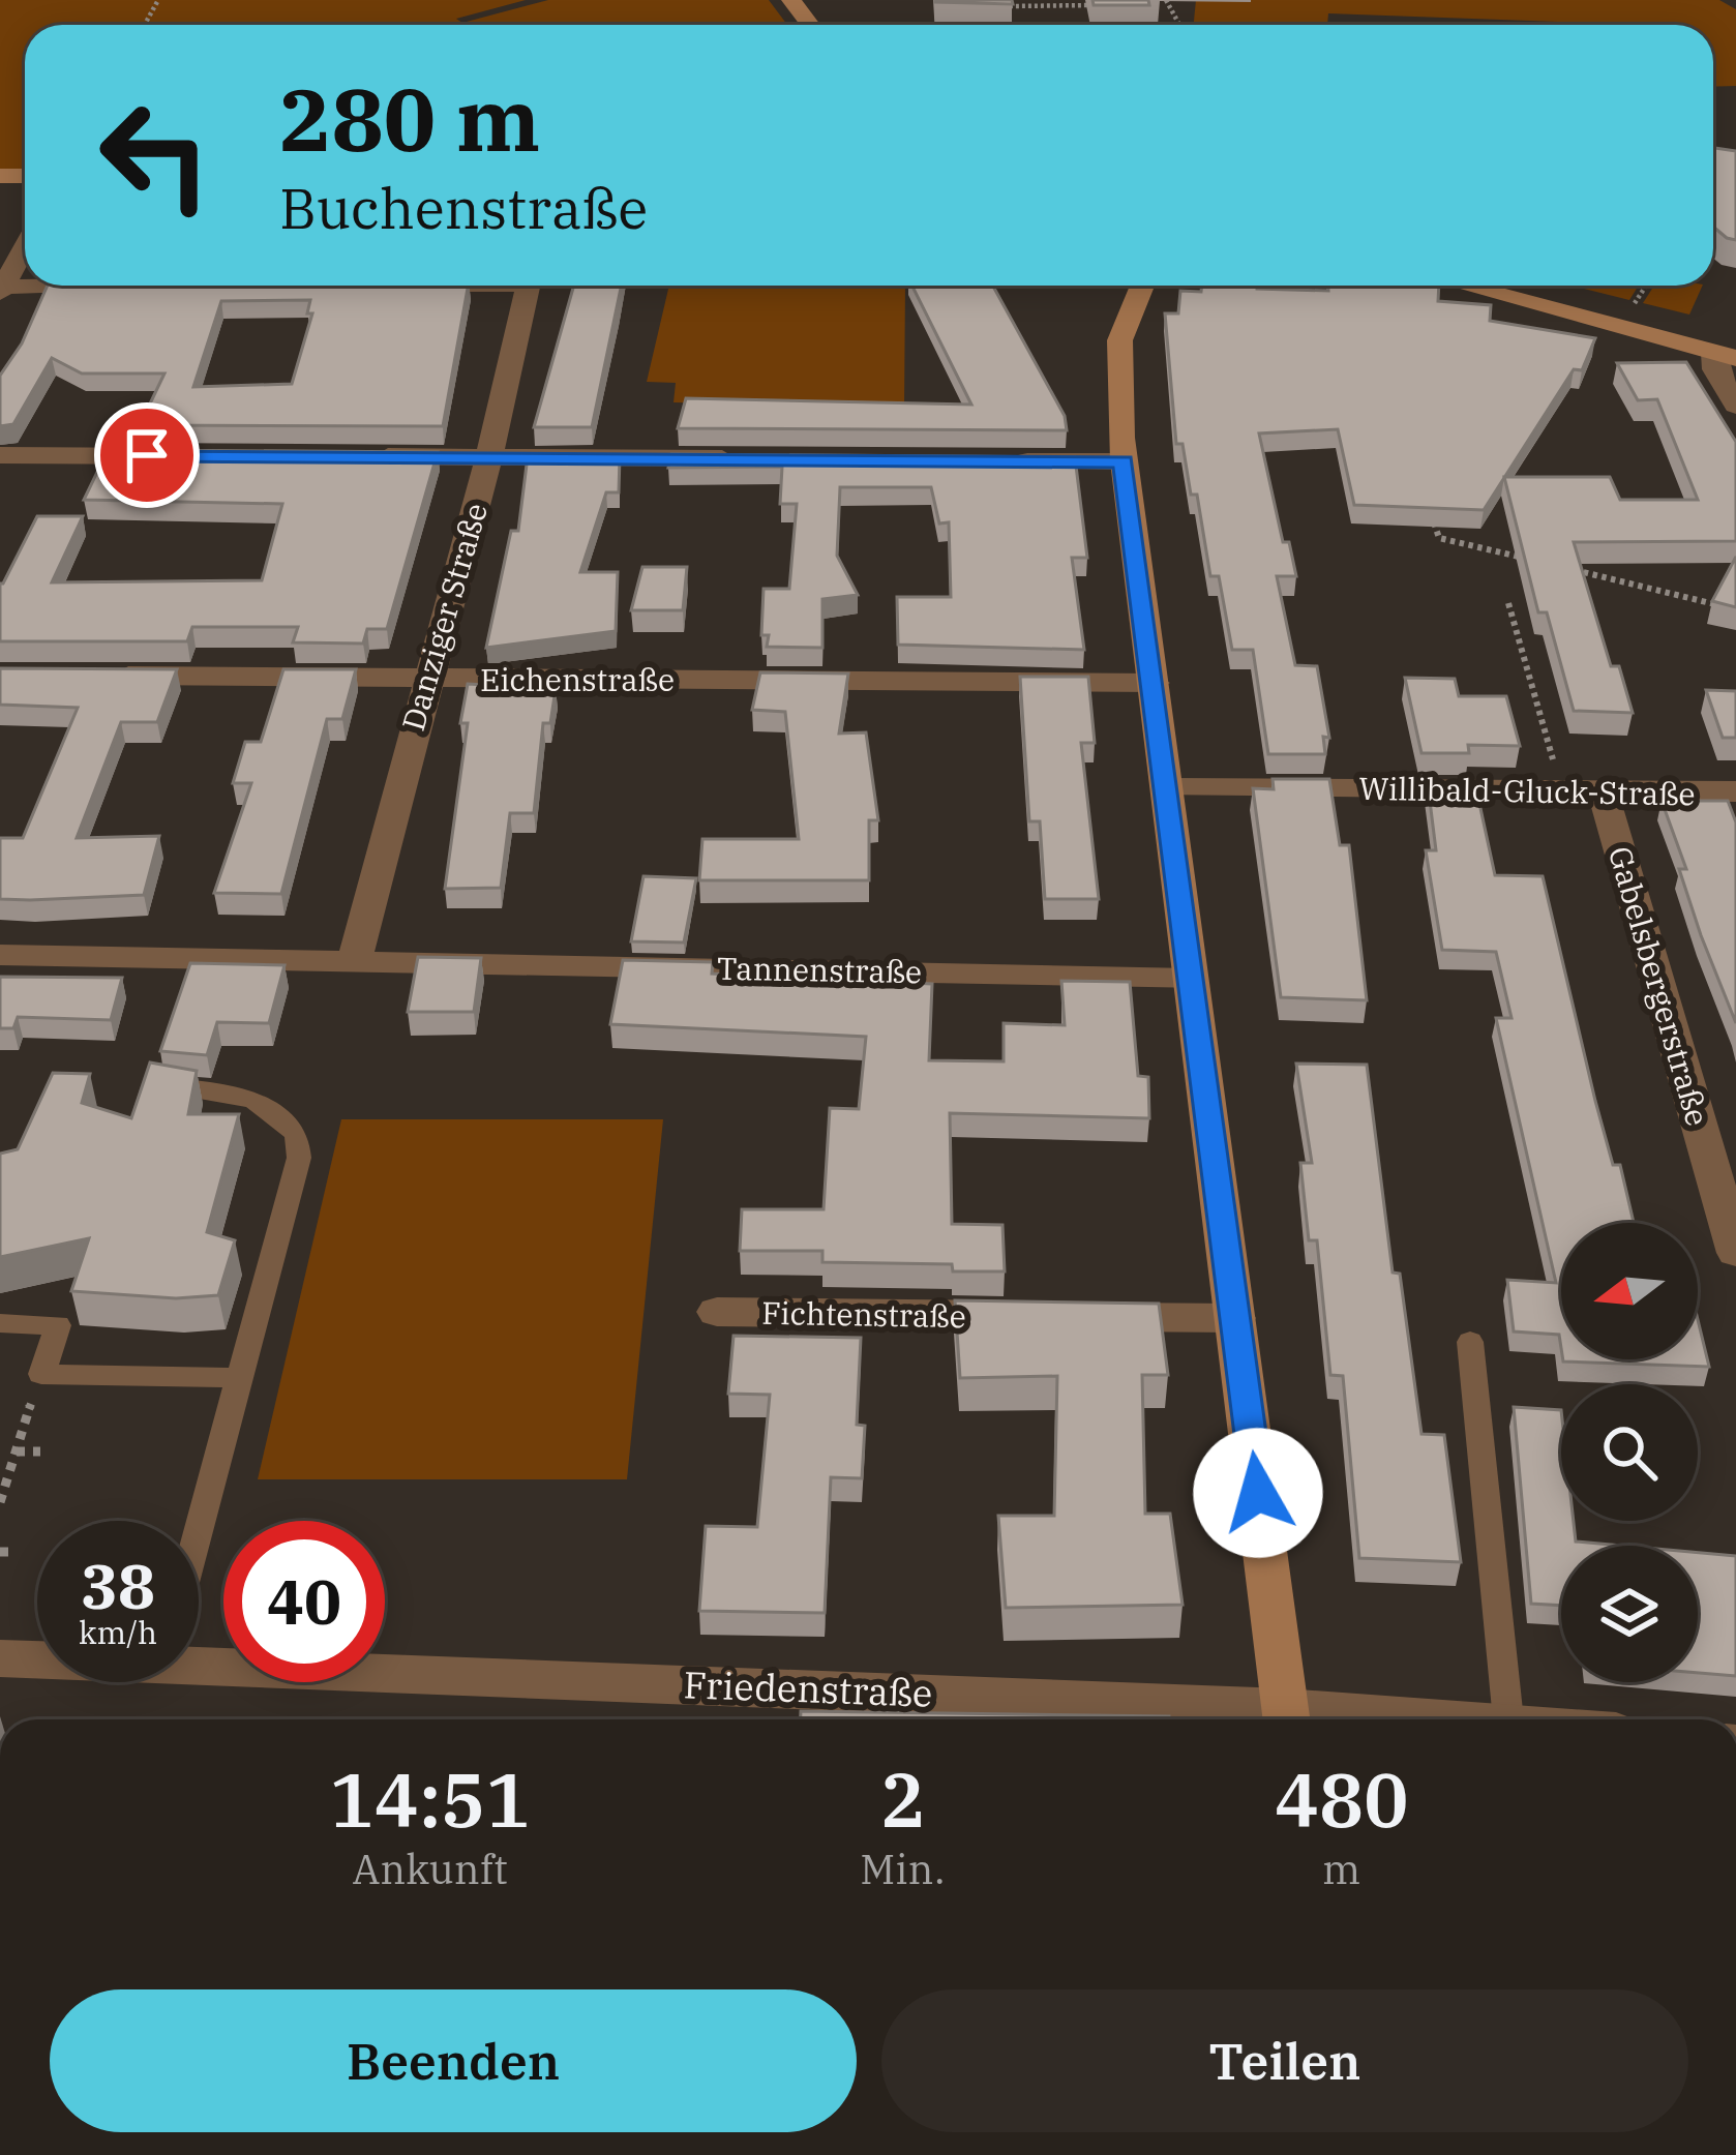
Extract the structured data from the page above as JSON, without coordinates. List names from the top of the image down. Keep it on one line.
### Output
{"streets":{"street":["Danziger Straße","Eichenstraße","Willibald-Gluck-Straße","Tannenstraße","Gabelsbergerstraße","Fichtenstraße","Friedenstraße"]},"crossings":[["Danziger Straße","Eichenstraße"],["Danziger Straße","Tannenstraße"],["Willibald-Gluck-Straße","Gabelsbergerstraße"]],"north":"left","page":{"turn":["280 m","Buchenstraße"],"speed":"38 km/h","limit":"40","eta":["14:51","Ankunft","2","Min.","480","m"],"buttons":["Beenden","Teilen"]}}
